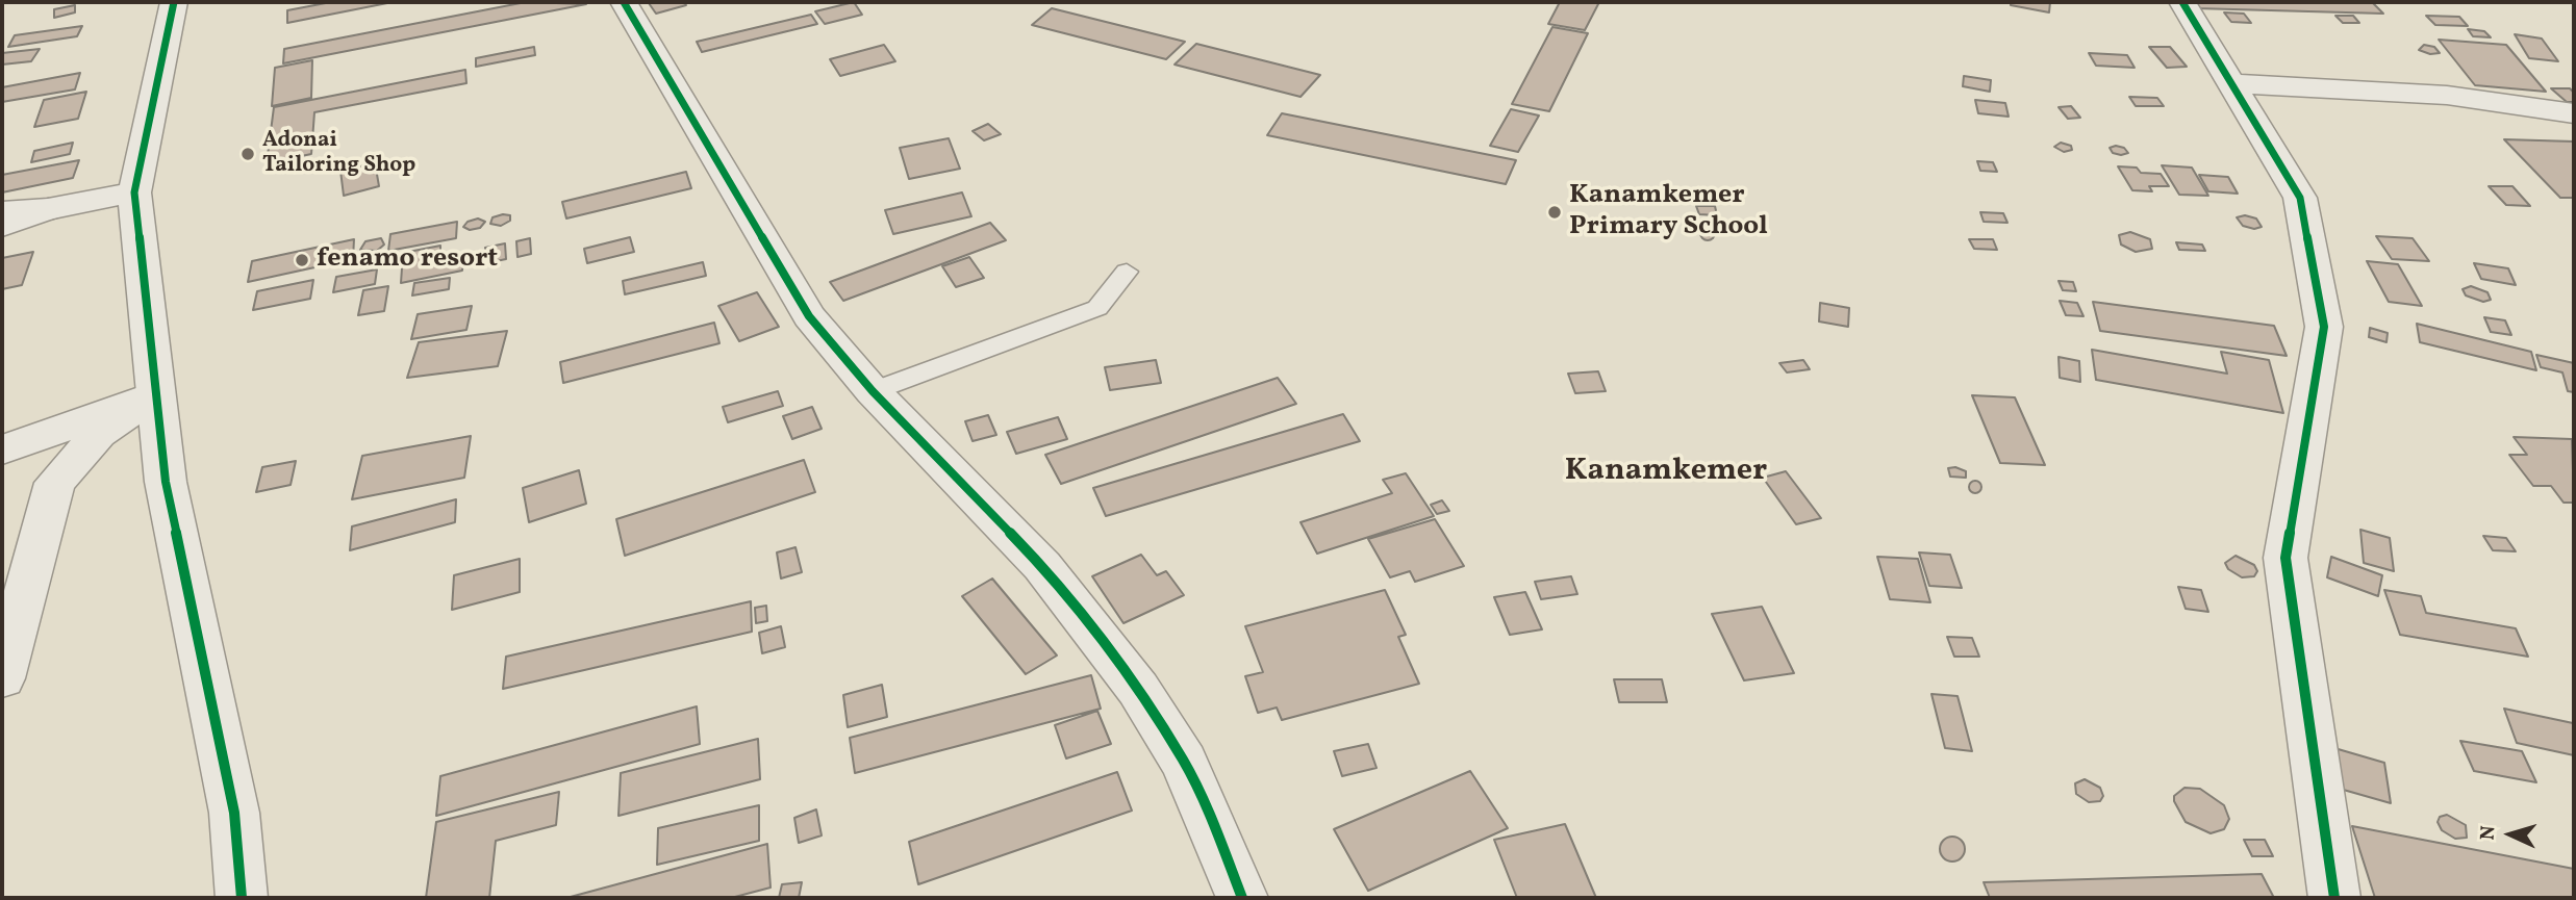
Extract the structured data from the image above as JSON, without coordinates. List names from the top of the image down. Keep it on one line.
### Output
{"districts":["Kanamkemer"],"places":["Adonai Tailoring Shop","Kanamkemer Primary School","fenamo resort"],"north":"left"}
